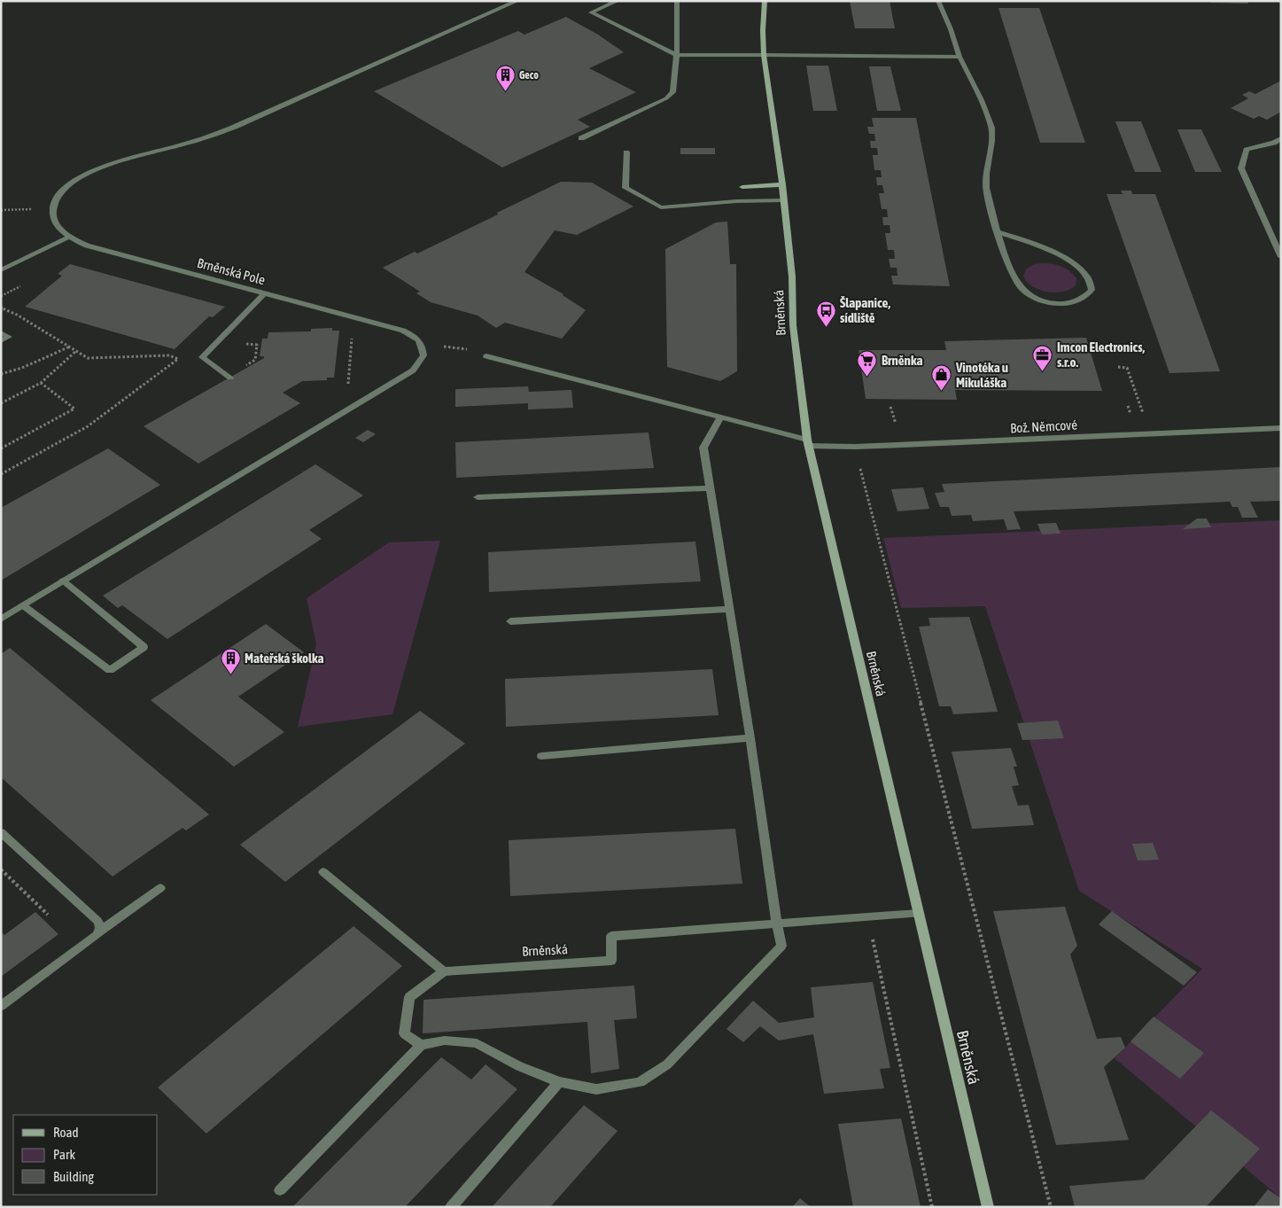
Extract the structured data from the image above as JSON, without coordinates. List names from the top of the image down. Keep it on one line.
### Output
{"streets":{"street":["Brněnská Pole","Brněnská","Bož. Němcové"]},"crossings":[["Brněnská","Bož. Němcové"]],"places":{"building":["Geco","Mateřská školka"],"bus stop":["Šlapanice, sídliště"],"office":["Imcon Electronics, s.r.o."],"supermarket":["Brněnka"],"shop":["Vinotéka u Mikuláška"]},"legend":["Road","Park","Building"]}
